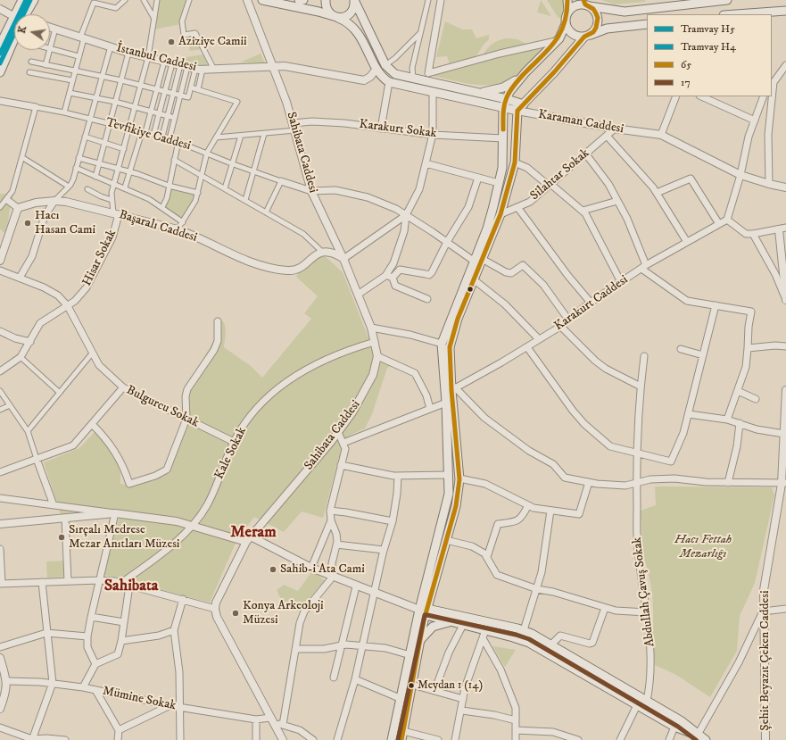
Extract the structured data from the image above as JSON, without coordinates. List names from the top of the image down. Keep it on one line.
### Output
{"streets":{"main road":["Karaman Caddesi"],"street":["İstanbul Caddesi","Karakurt Sokak","Tevfikiye Caddesi","Sahibata Caddesi","Silahtar Sokak","Başaralı Caddesi","Hisar Sokak","Karakurt Caddesi","Bulgurcu Sokak","Kale Sokak","Abdullah Çavuş Sokak","Şehit Beyazıt Çeken Caddesi","Mümine Sokak"]},"crossings":[["İstanbul Caddesi","Sahibata Caddesi"],["Karaman Caddesi","Silahtar Sokak"],["Karakurt Sokak","Sahibata Caddesi"],["Tevfikiye Caddesi","Sahibata Caddesi"],["Sahibata Caddesi","Kale Sokak"],["Başaralı Caddesi","Hisar Sokak"],["Hisar Sokak","Bulgurcu Sokak"],["Bulgurcu Sokak","Kale Sokak"]],"districts":["Meram","Sahibata"],"parks":["Hacı Fettah Mezarlığı"],"places":["Aziziye Camii","Hacı Hasan Cami","Sırçalı Medrese Mezar Anıtları Müzesi","Sahib-i Ata Cami","Konya Arkeoloji Müzesi","Meydan 1 (14)"],"lines":["tram line H5","tram line H4","transit line 65","transit line 17"],"legend":["Tramvay H5","Tramvay H4","65","17"],"north":"left"}
